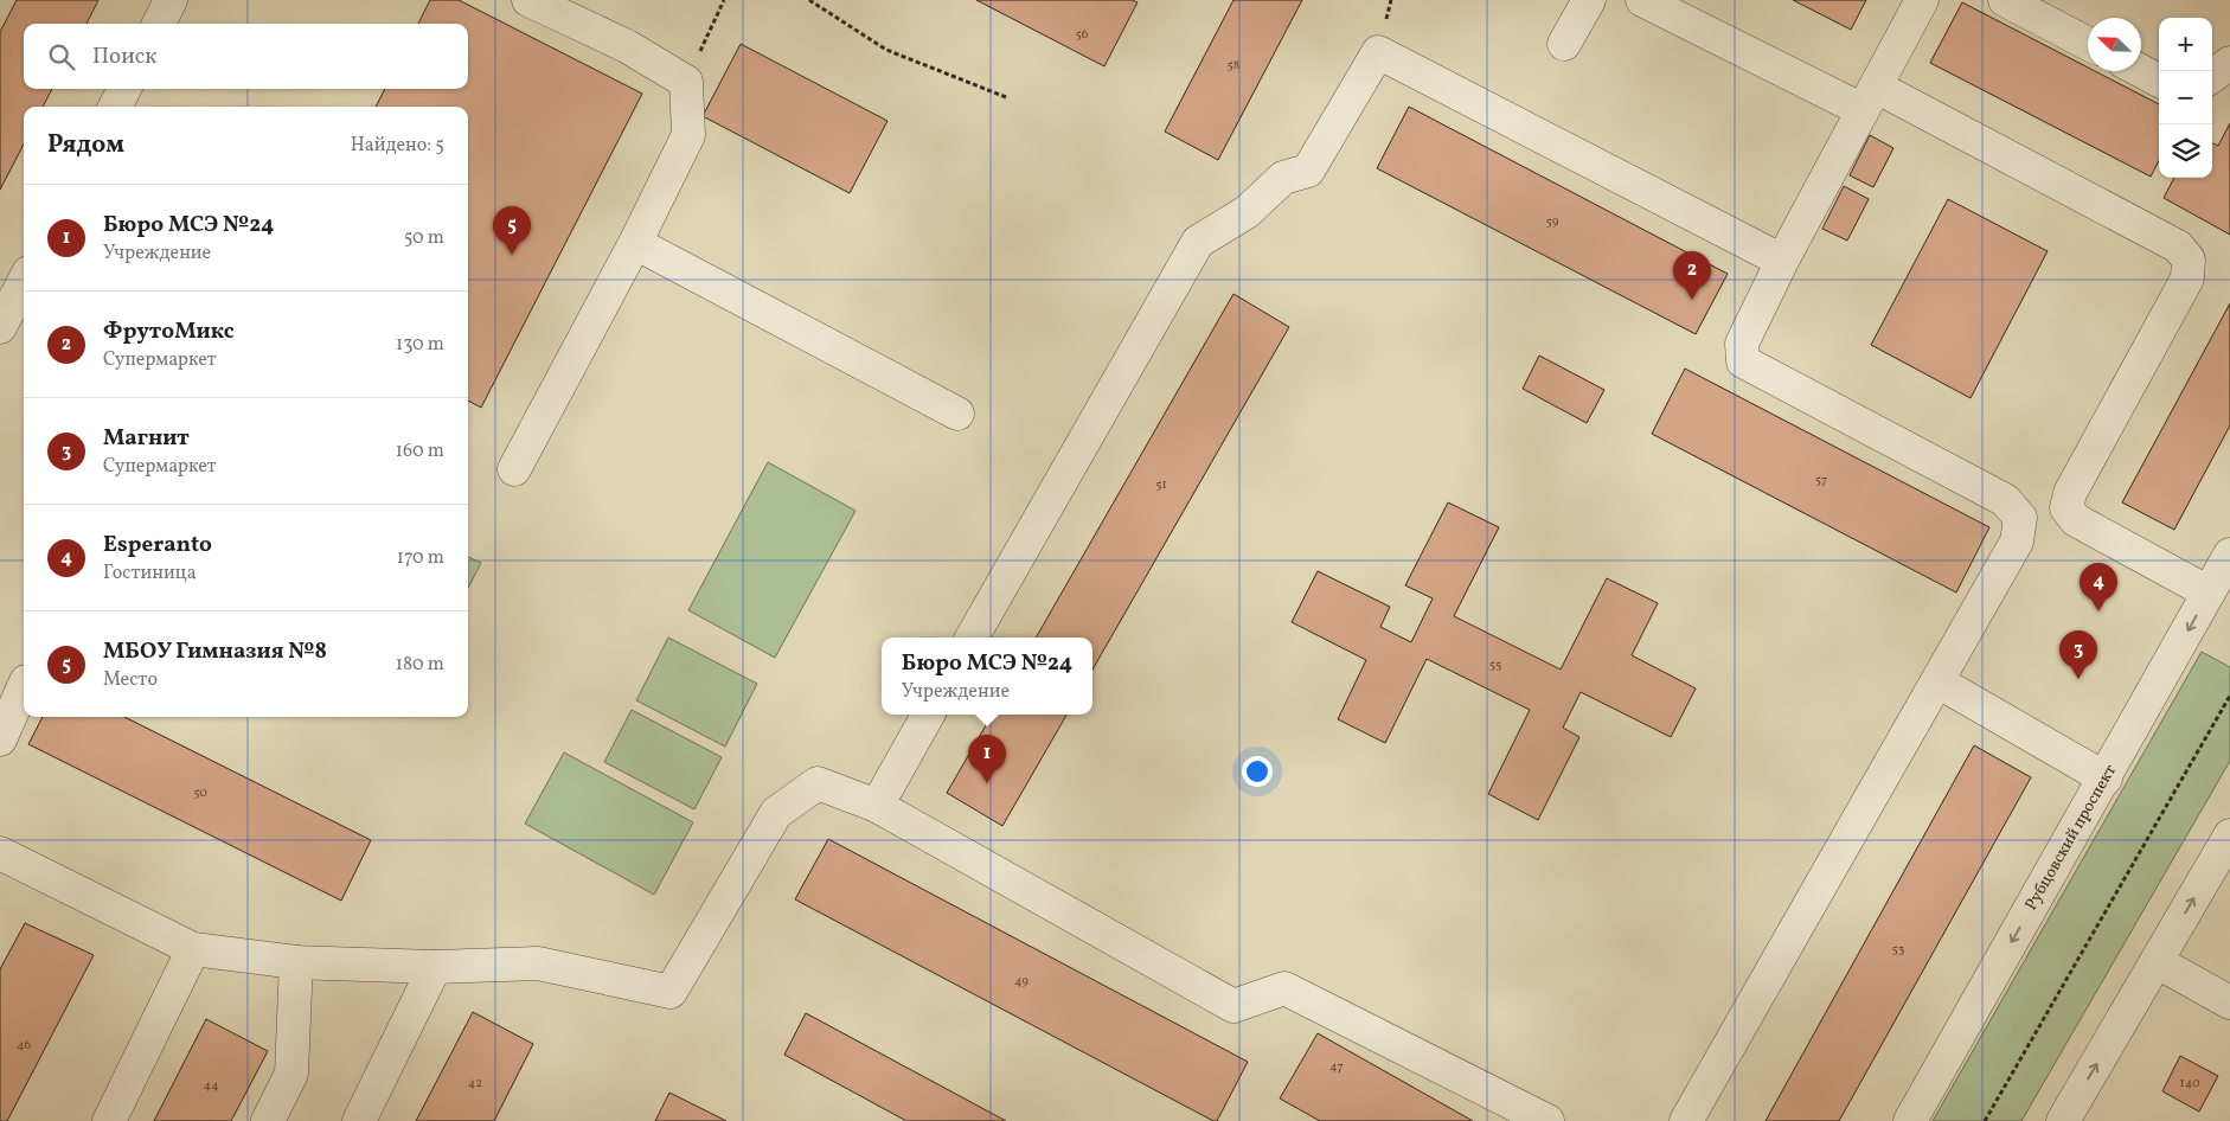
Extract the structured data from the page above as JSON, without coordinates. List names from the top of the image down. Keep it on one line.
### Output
{"streets":{"street":["Рубцовский проспект"]},"house_numbers":["56","58","59","57","51","55","50","53","49","46","47","42","140","44"],"north":"top left","page":{"map_buttons":["+","−"],"search":"Поиск","heading":["Рядом","Найдено: 5"],"list":[{"mark":"1","name":"Бюро МСЭ №24","note":"Учреждение","value":"50 m"},{"mark":"2","name":"ФрутоМикс","note":"Супермаркет","value":"130 m"},{"mark":"3","name":"Магнит","note":"Супермаркет","value":"160 m"},{"mark":"4","name":"Esperanto","note":"Гостиница","value":"170 m"},{"mark":"5","name":"МБОУ Гимназия №8","note":"Место","value":"180 m"}],"pins":["5","2","4","3","1"],"popup":["Бюро МСЭ №24","Учреждение"]}}
